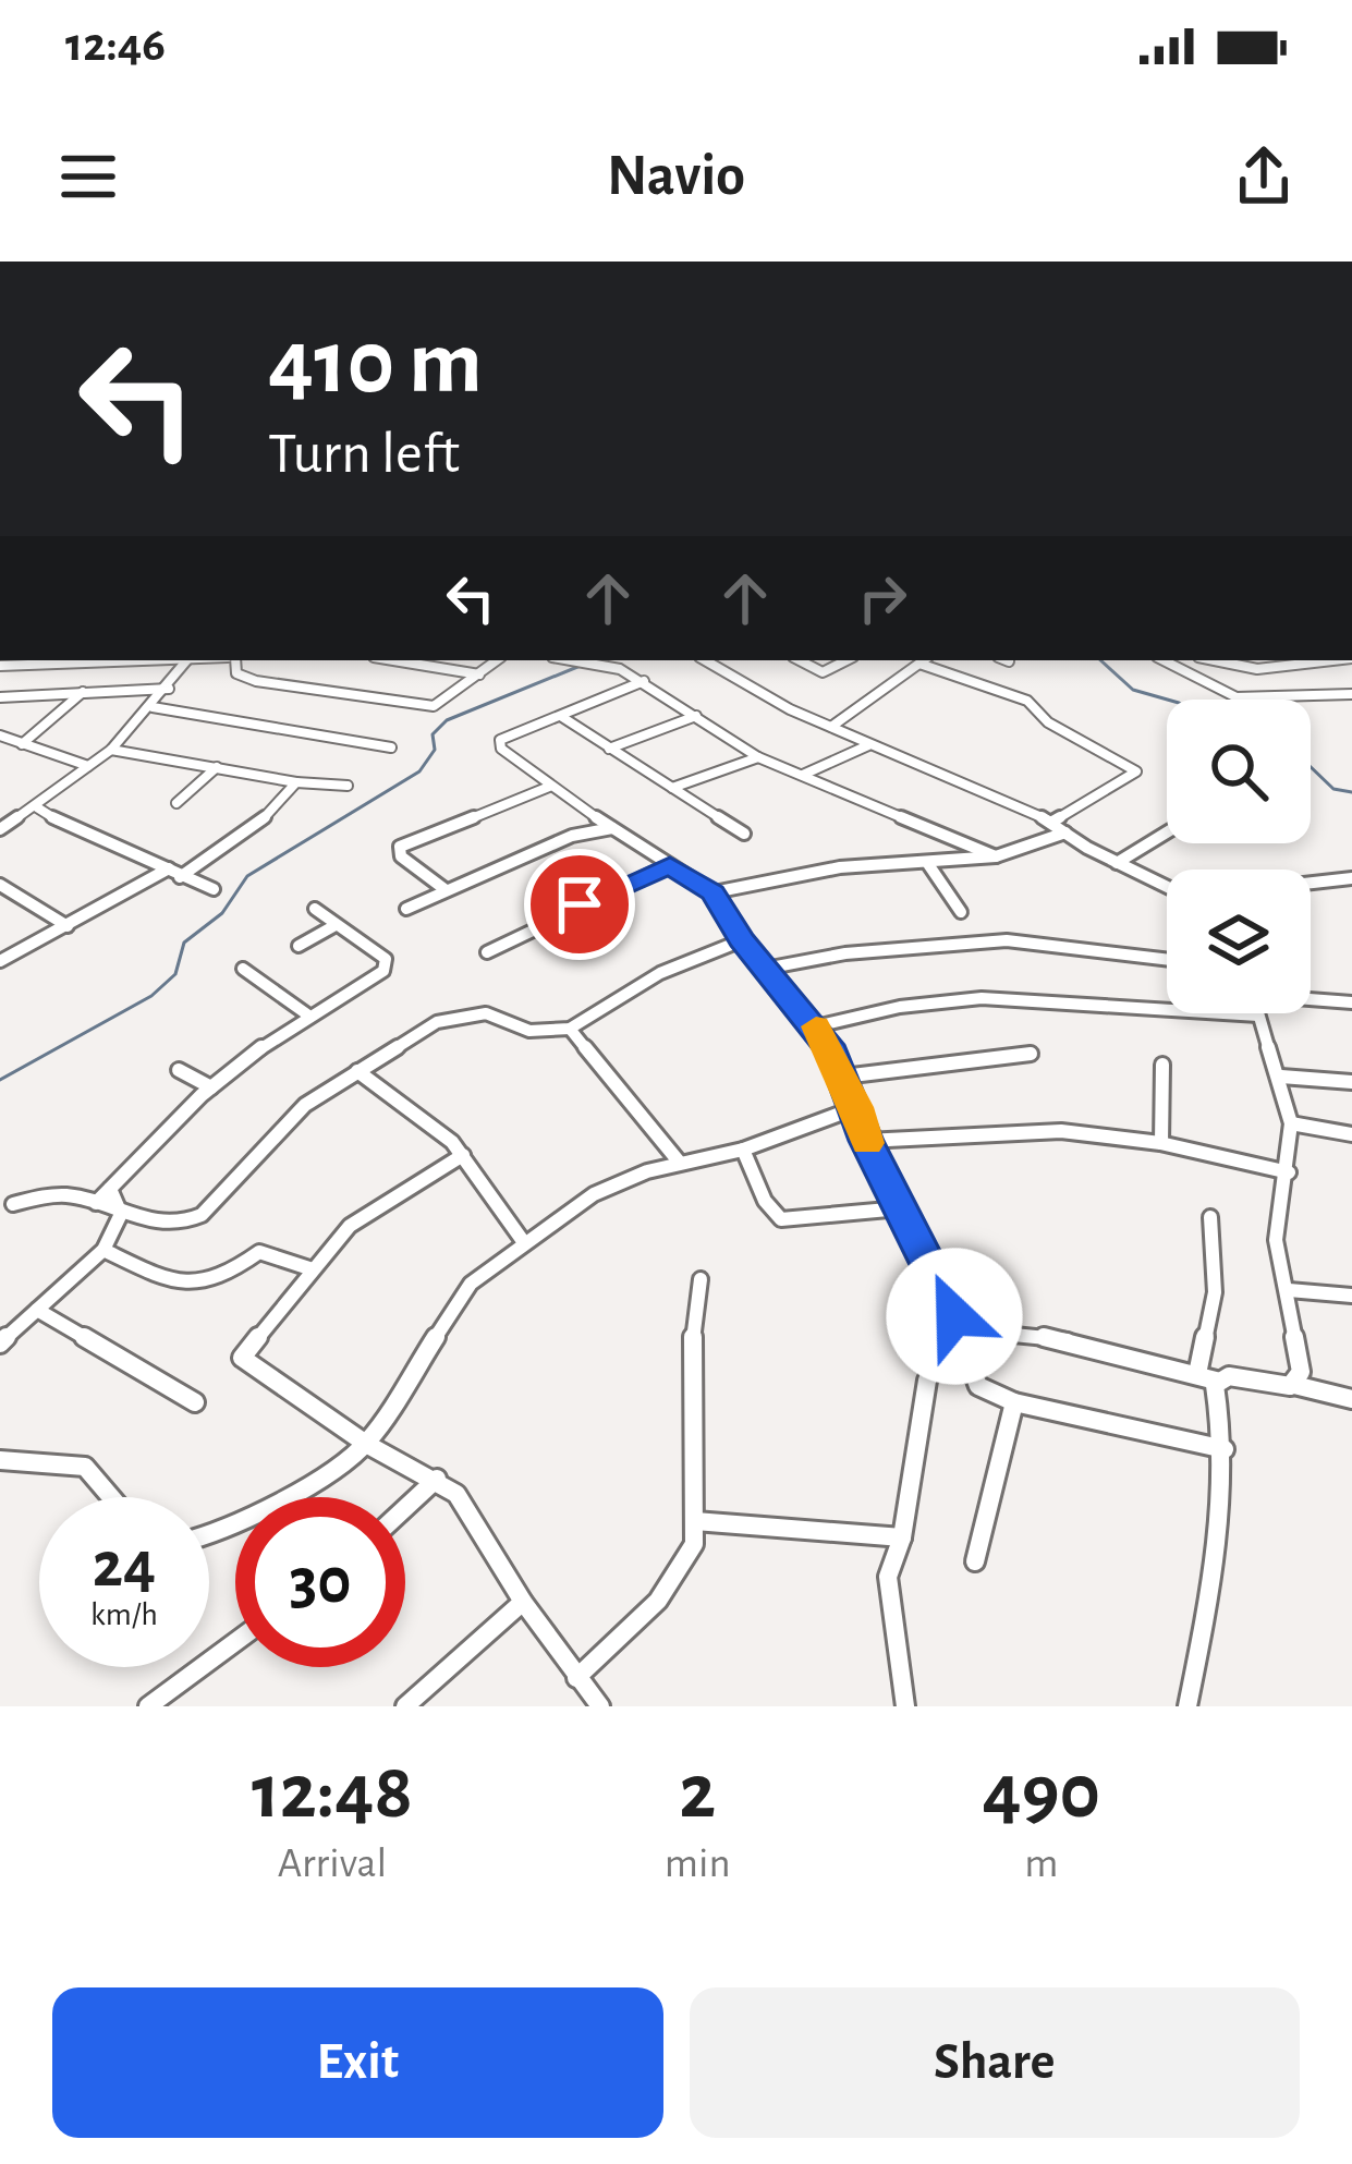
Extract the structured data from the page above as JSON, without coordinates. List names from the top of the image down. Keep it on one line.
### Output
{"page":{"status":"12:46","header":"Navio","turn":["410 m","Turn left"],"speed":"24 km/h","limit":"30","eta":["12:48","Arrival","2","min","490","m"],"buttons":["Exit","Share"]}}
